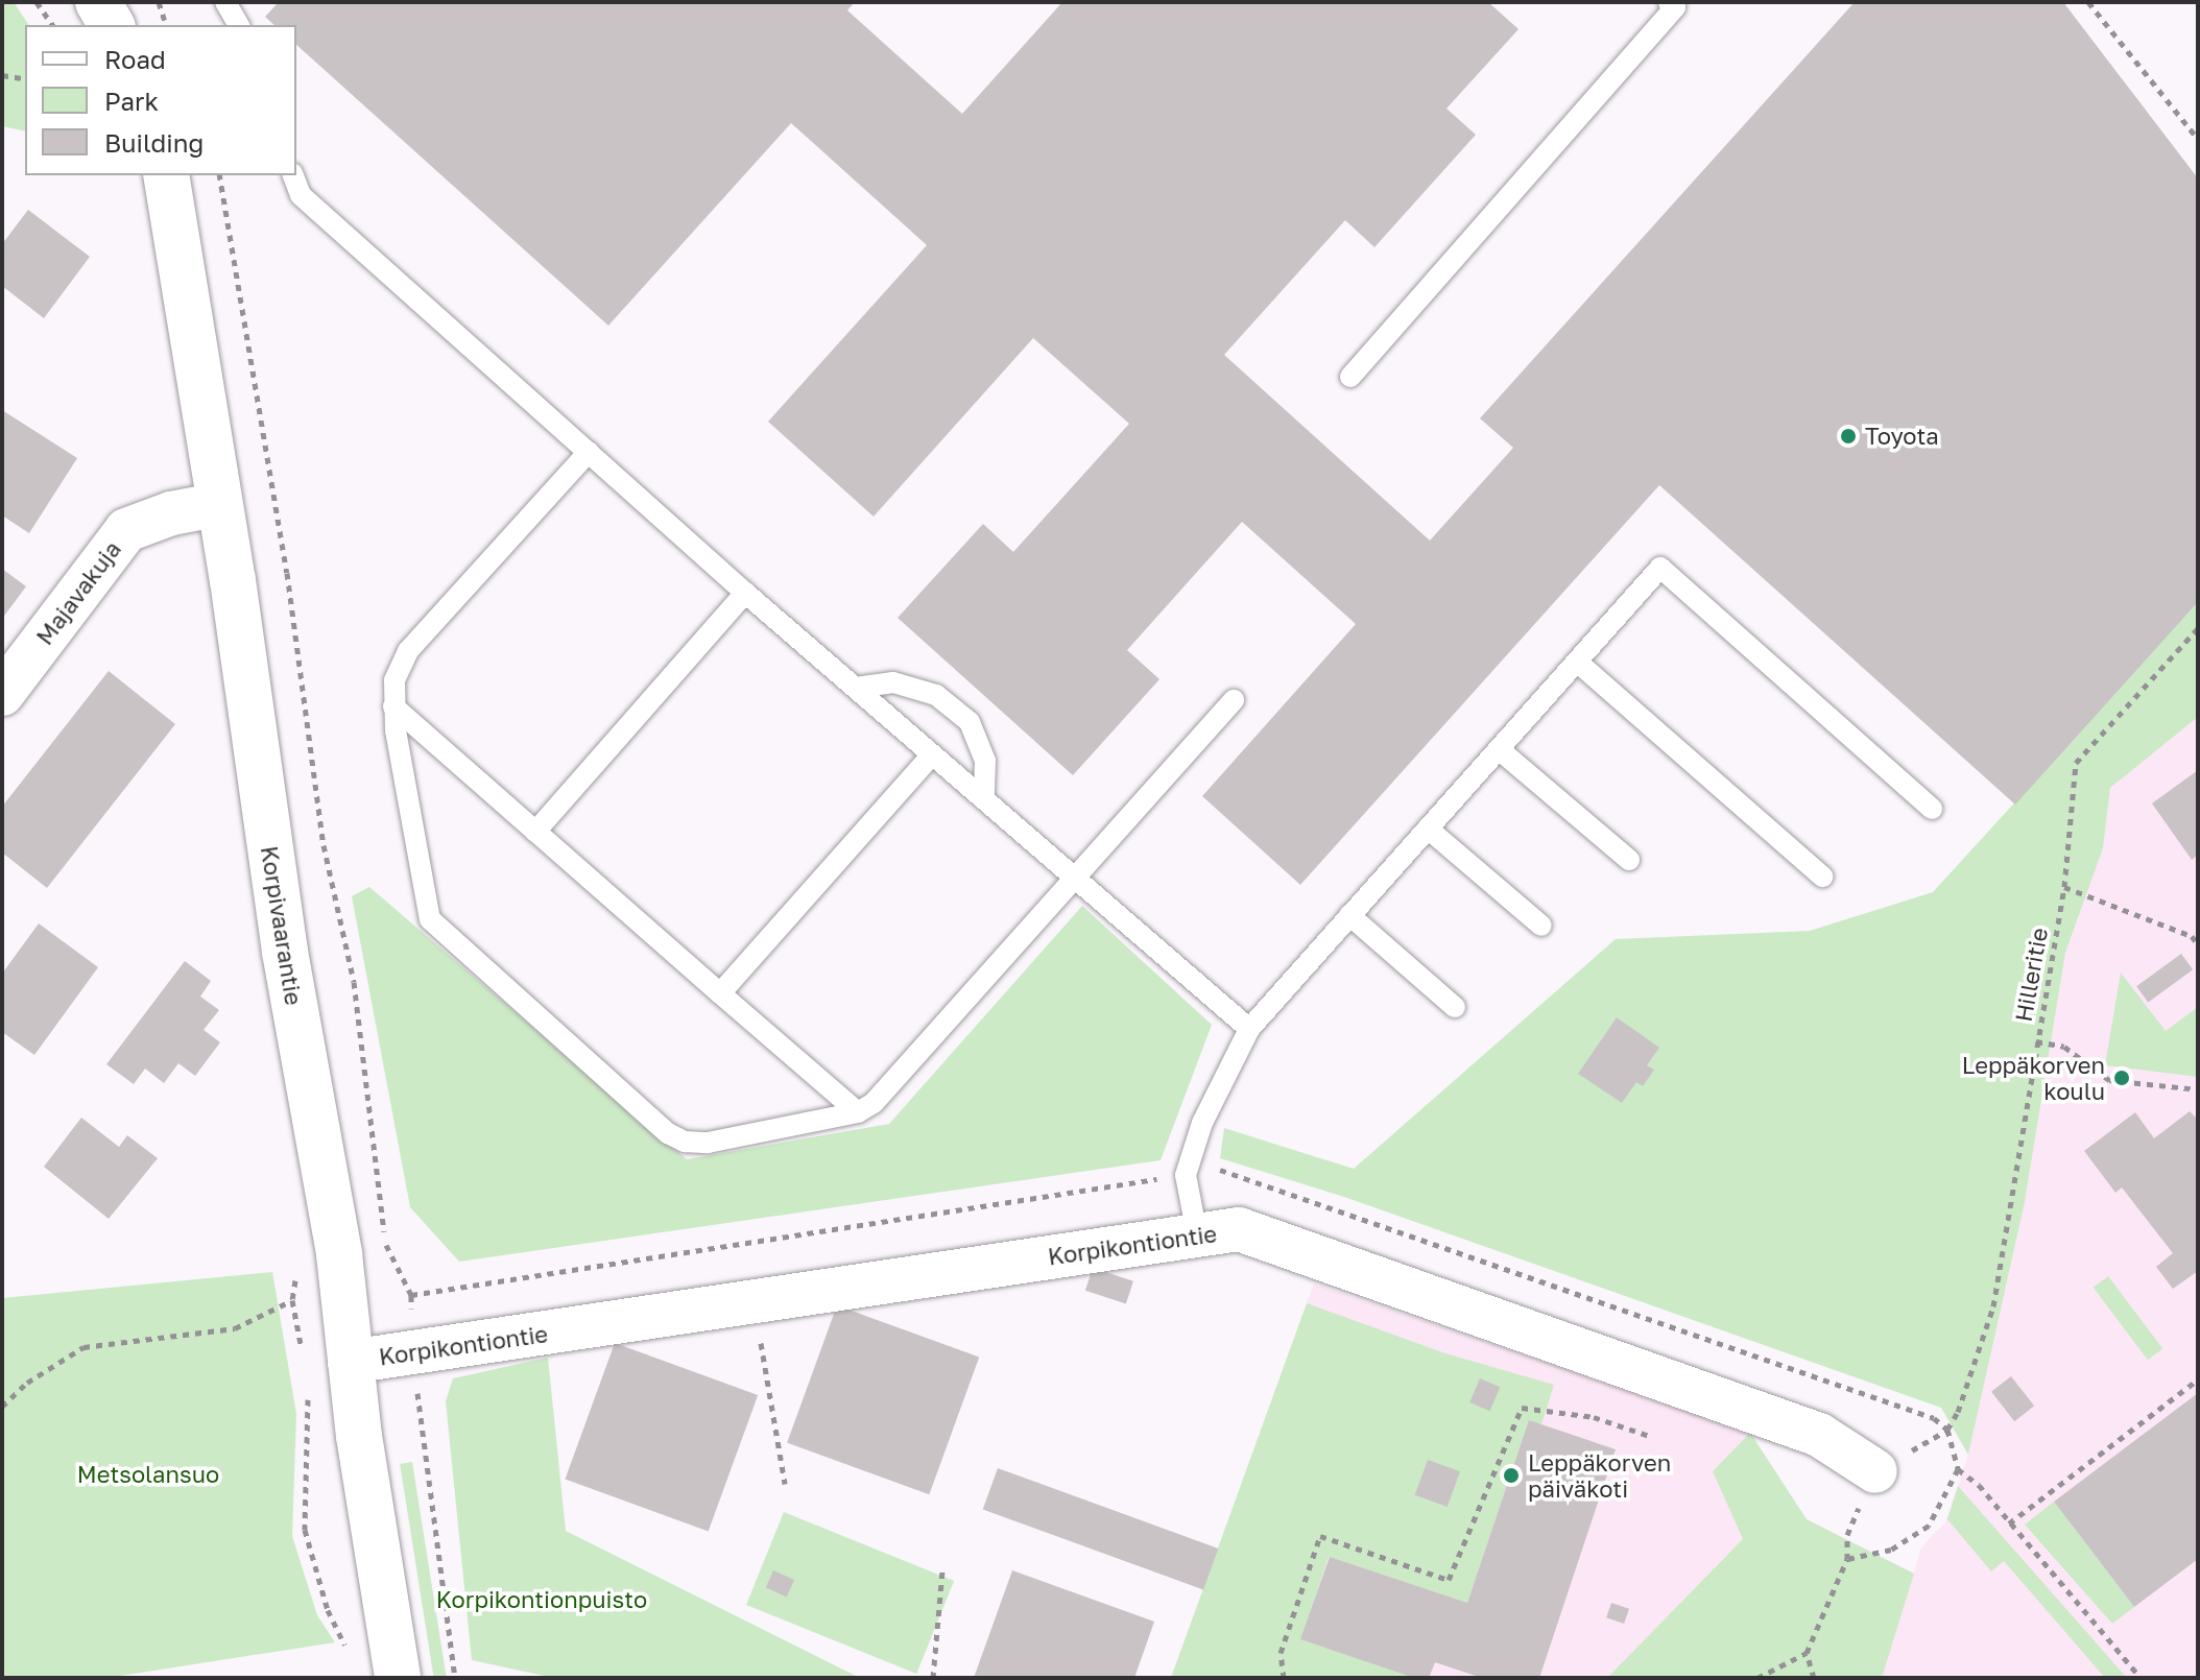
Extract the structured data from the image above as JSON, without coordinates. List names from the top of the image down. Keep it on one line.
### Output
{"streets":{"street":["Majavakuja","Korpivaarantie","Korpikontiontie"],"path":["Hilleritie"]},"crossings":[["Majavakuja","Korpivaarantie"],["Korpivaarantie","Korpikontiontie"],["Hilleritie","Korpikontiontie"]],"parks":["Metsolansuo","Korpikontionpuisto"],"places":["Toyota","Leppäkorven koulu","Leppäkorven päiväkoti"],"legend":["Road","Park","Building"]}
